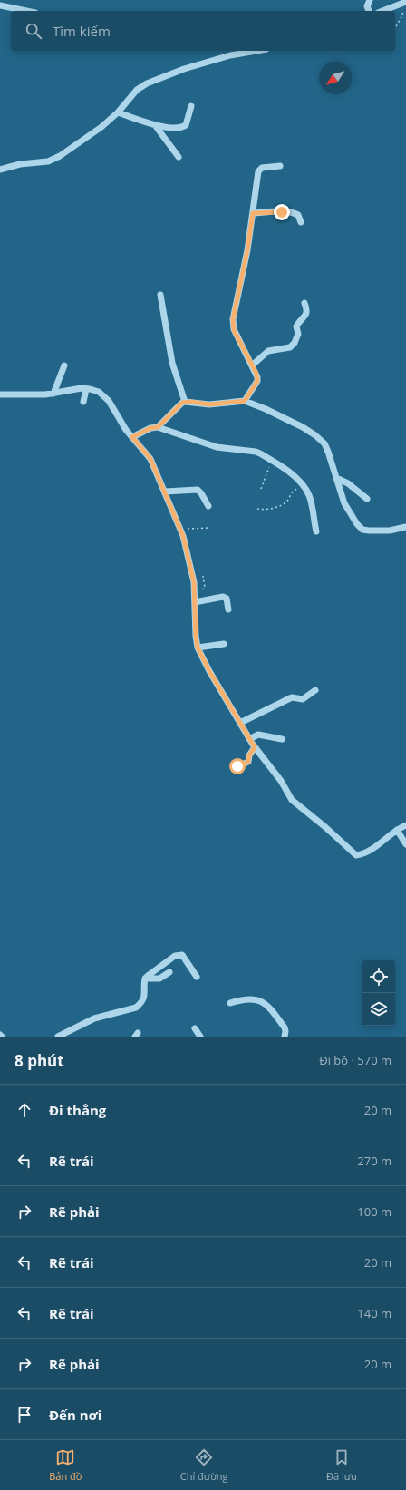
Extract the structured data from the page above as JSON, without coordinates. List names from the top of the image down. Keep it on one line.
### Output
{"north":"bottom left","page":{"search":"Tìm kiếm","heading":["8 phút","Đi bộ · 570 m"],"list":[["Đi thẳng","20 m"],["Rẽ trái","270 m"],["Rẽ phải","100 m"],["Rẽ trái","20 m"],["Rẽ trái","140 m"],["Rẽ phải","20 m"],"Đến nơi"],"nav":["Bản đồ","Chỉ đường","Đã lưu"]}}
